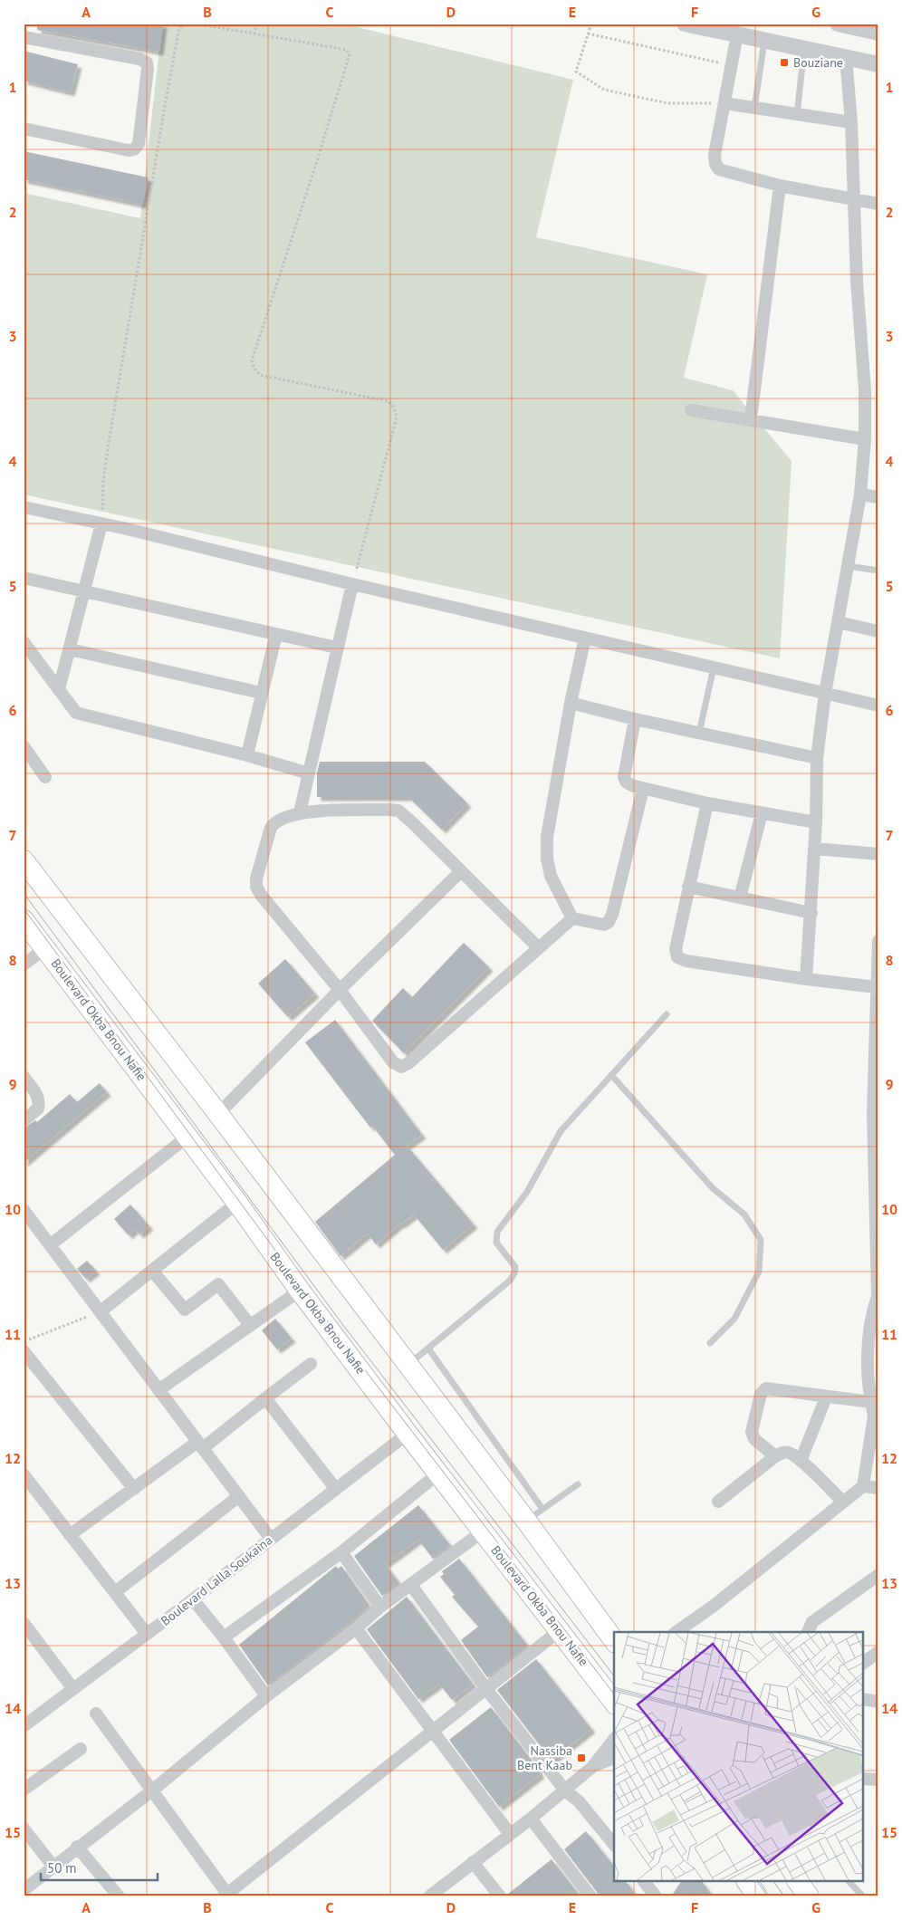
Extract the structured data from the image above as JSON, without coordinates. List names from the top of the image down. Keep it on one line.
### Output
{"streets":{"main road":["Boulevard Okba Bnou Nafie"],"street":["Boulevard Lalla Soukaina"]},"crossings":[["Boulevard Okba Bnou Nafie","Boulevard Lalla Soukaina"]],"places":{"transit":["Bouziane","Nassiba Bent Kaab"]},"scale_bar":"50 m","grid":{"columns":["A","B","C","D","E","F","G"],"rows":["1","2","3","4","5","6","7","8","9","10","11","12","13","14","15"]}}
